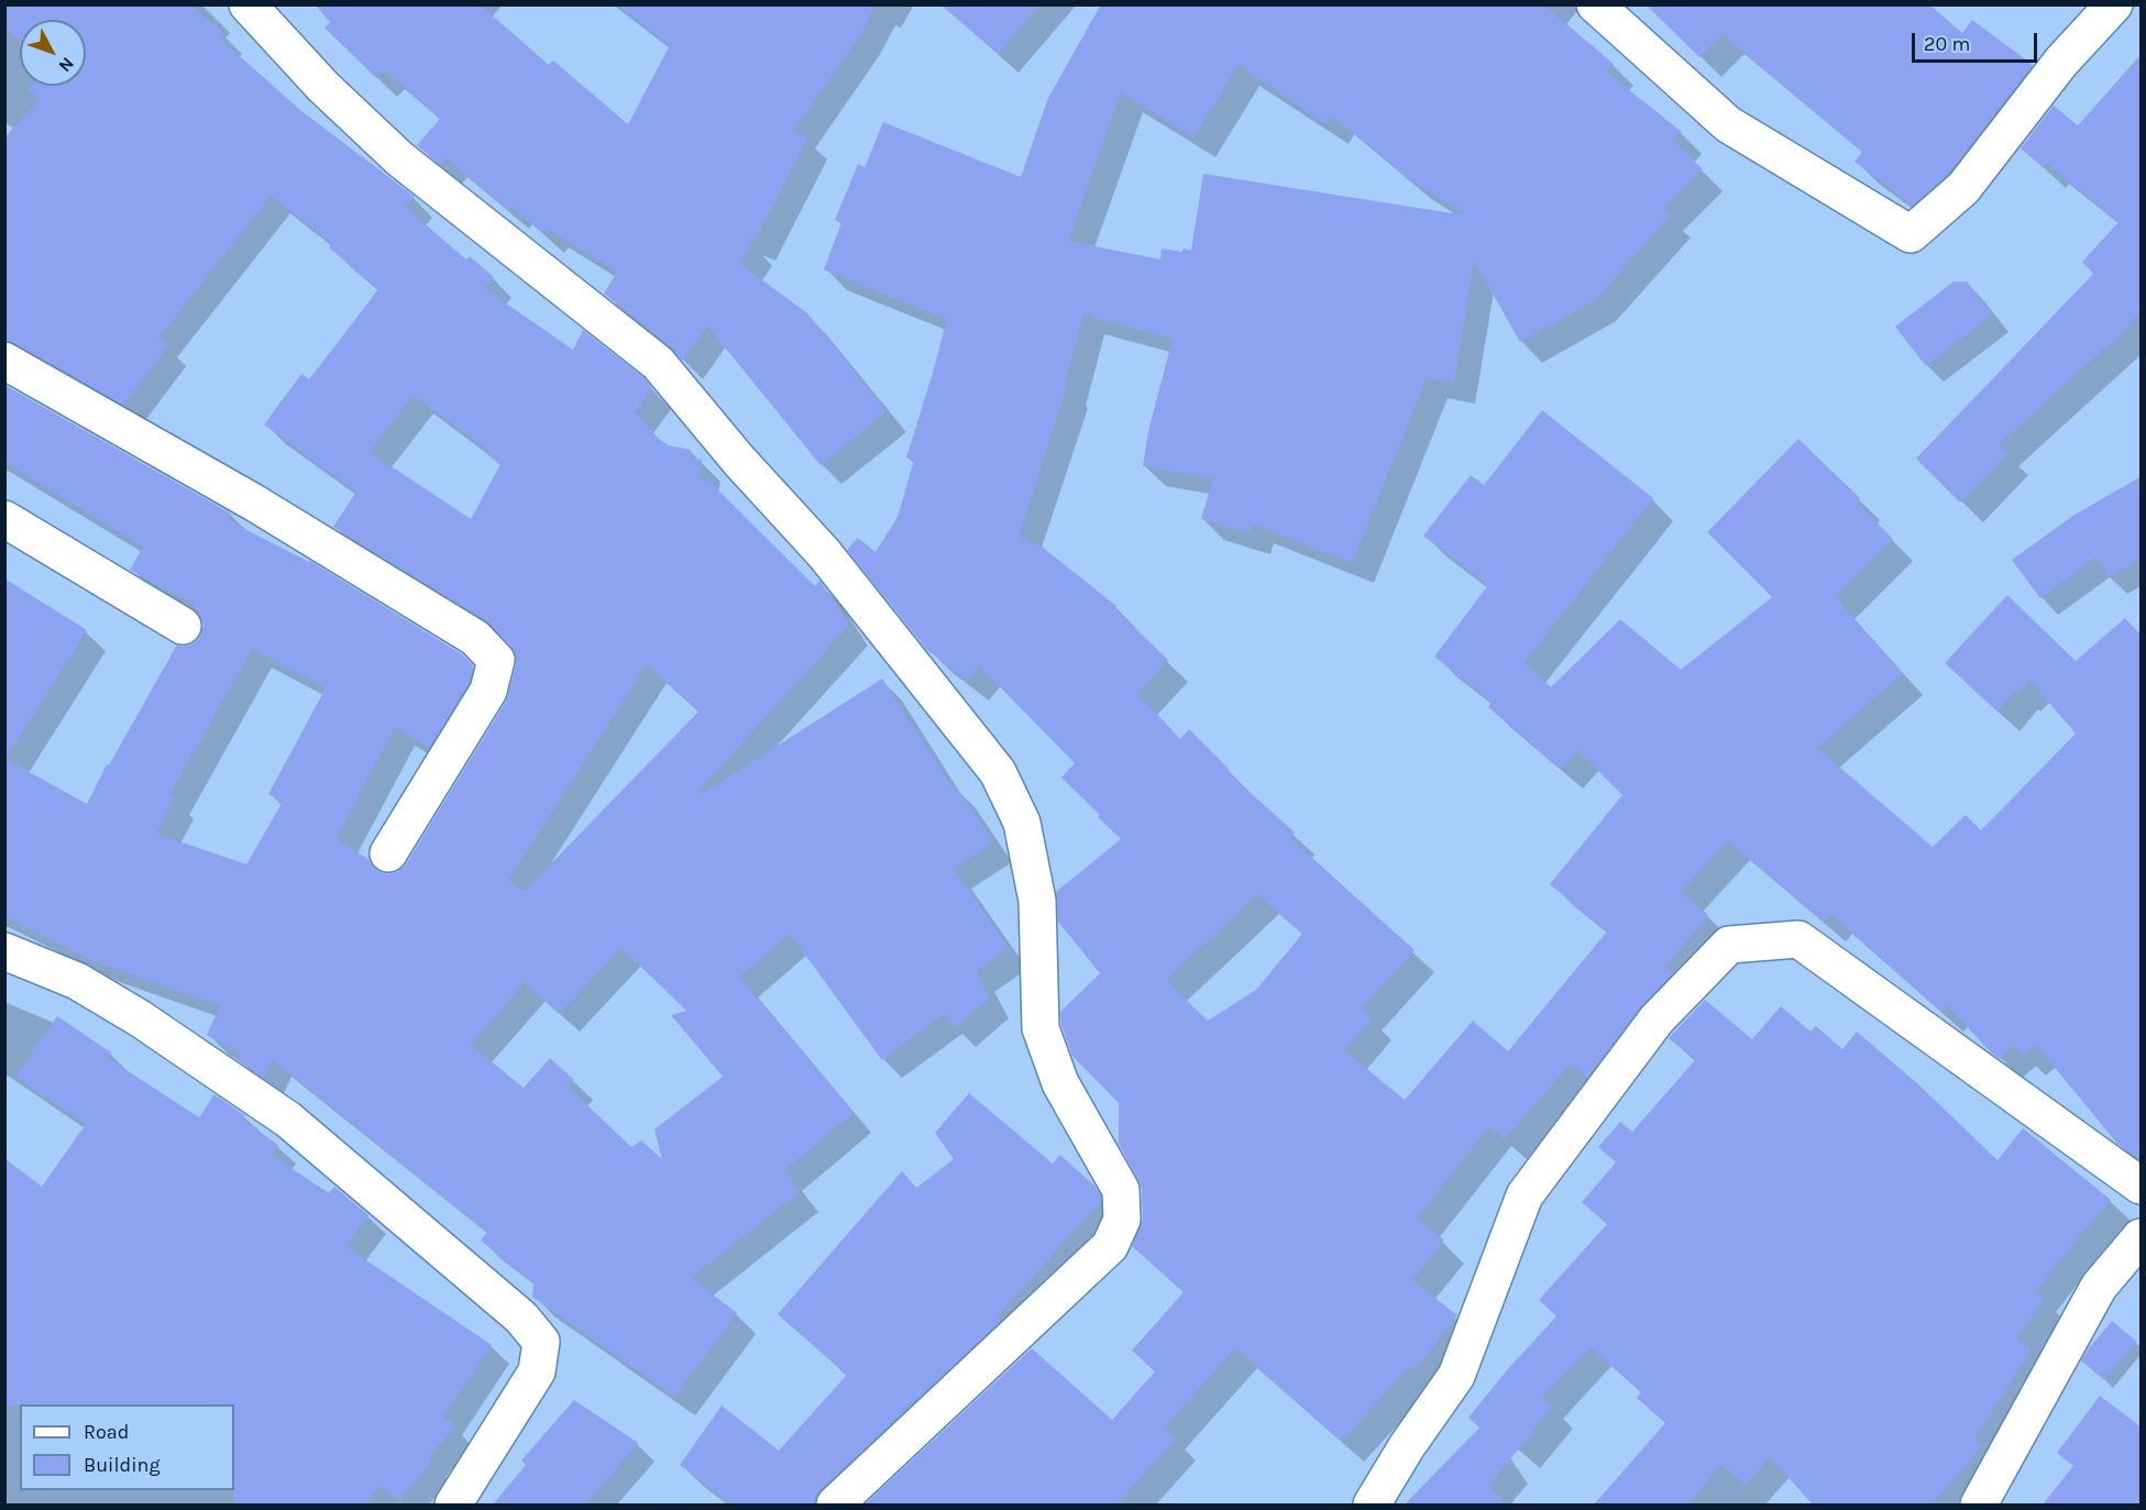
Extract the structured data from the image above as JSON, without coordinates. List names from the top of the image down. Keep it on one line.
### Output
{"legend":["Road","Building"],"scale_bar":"20 m","north":"bottom right"}
